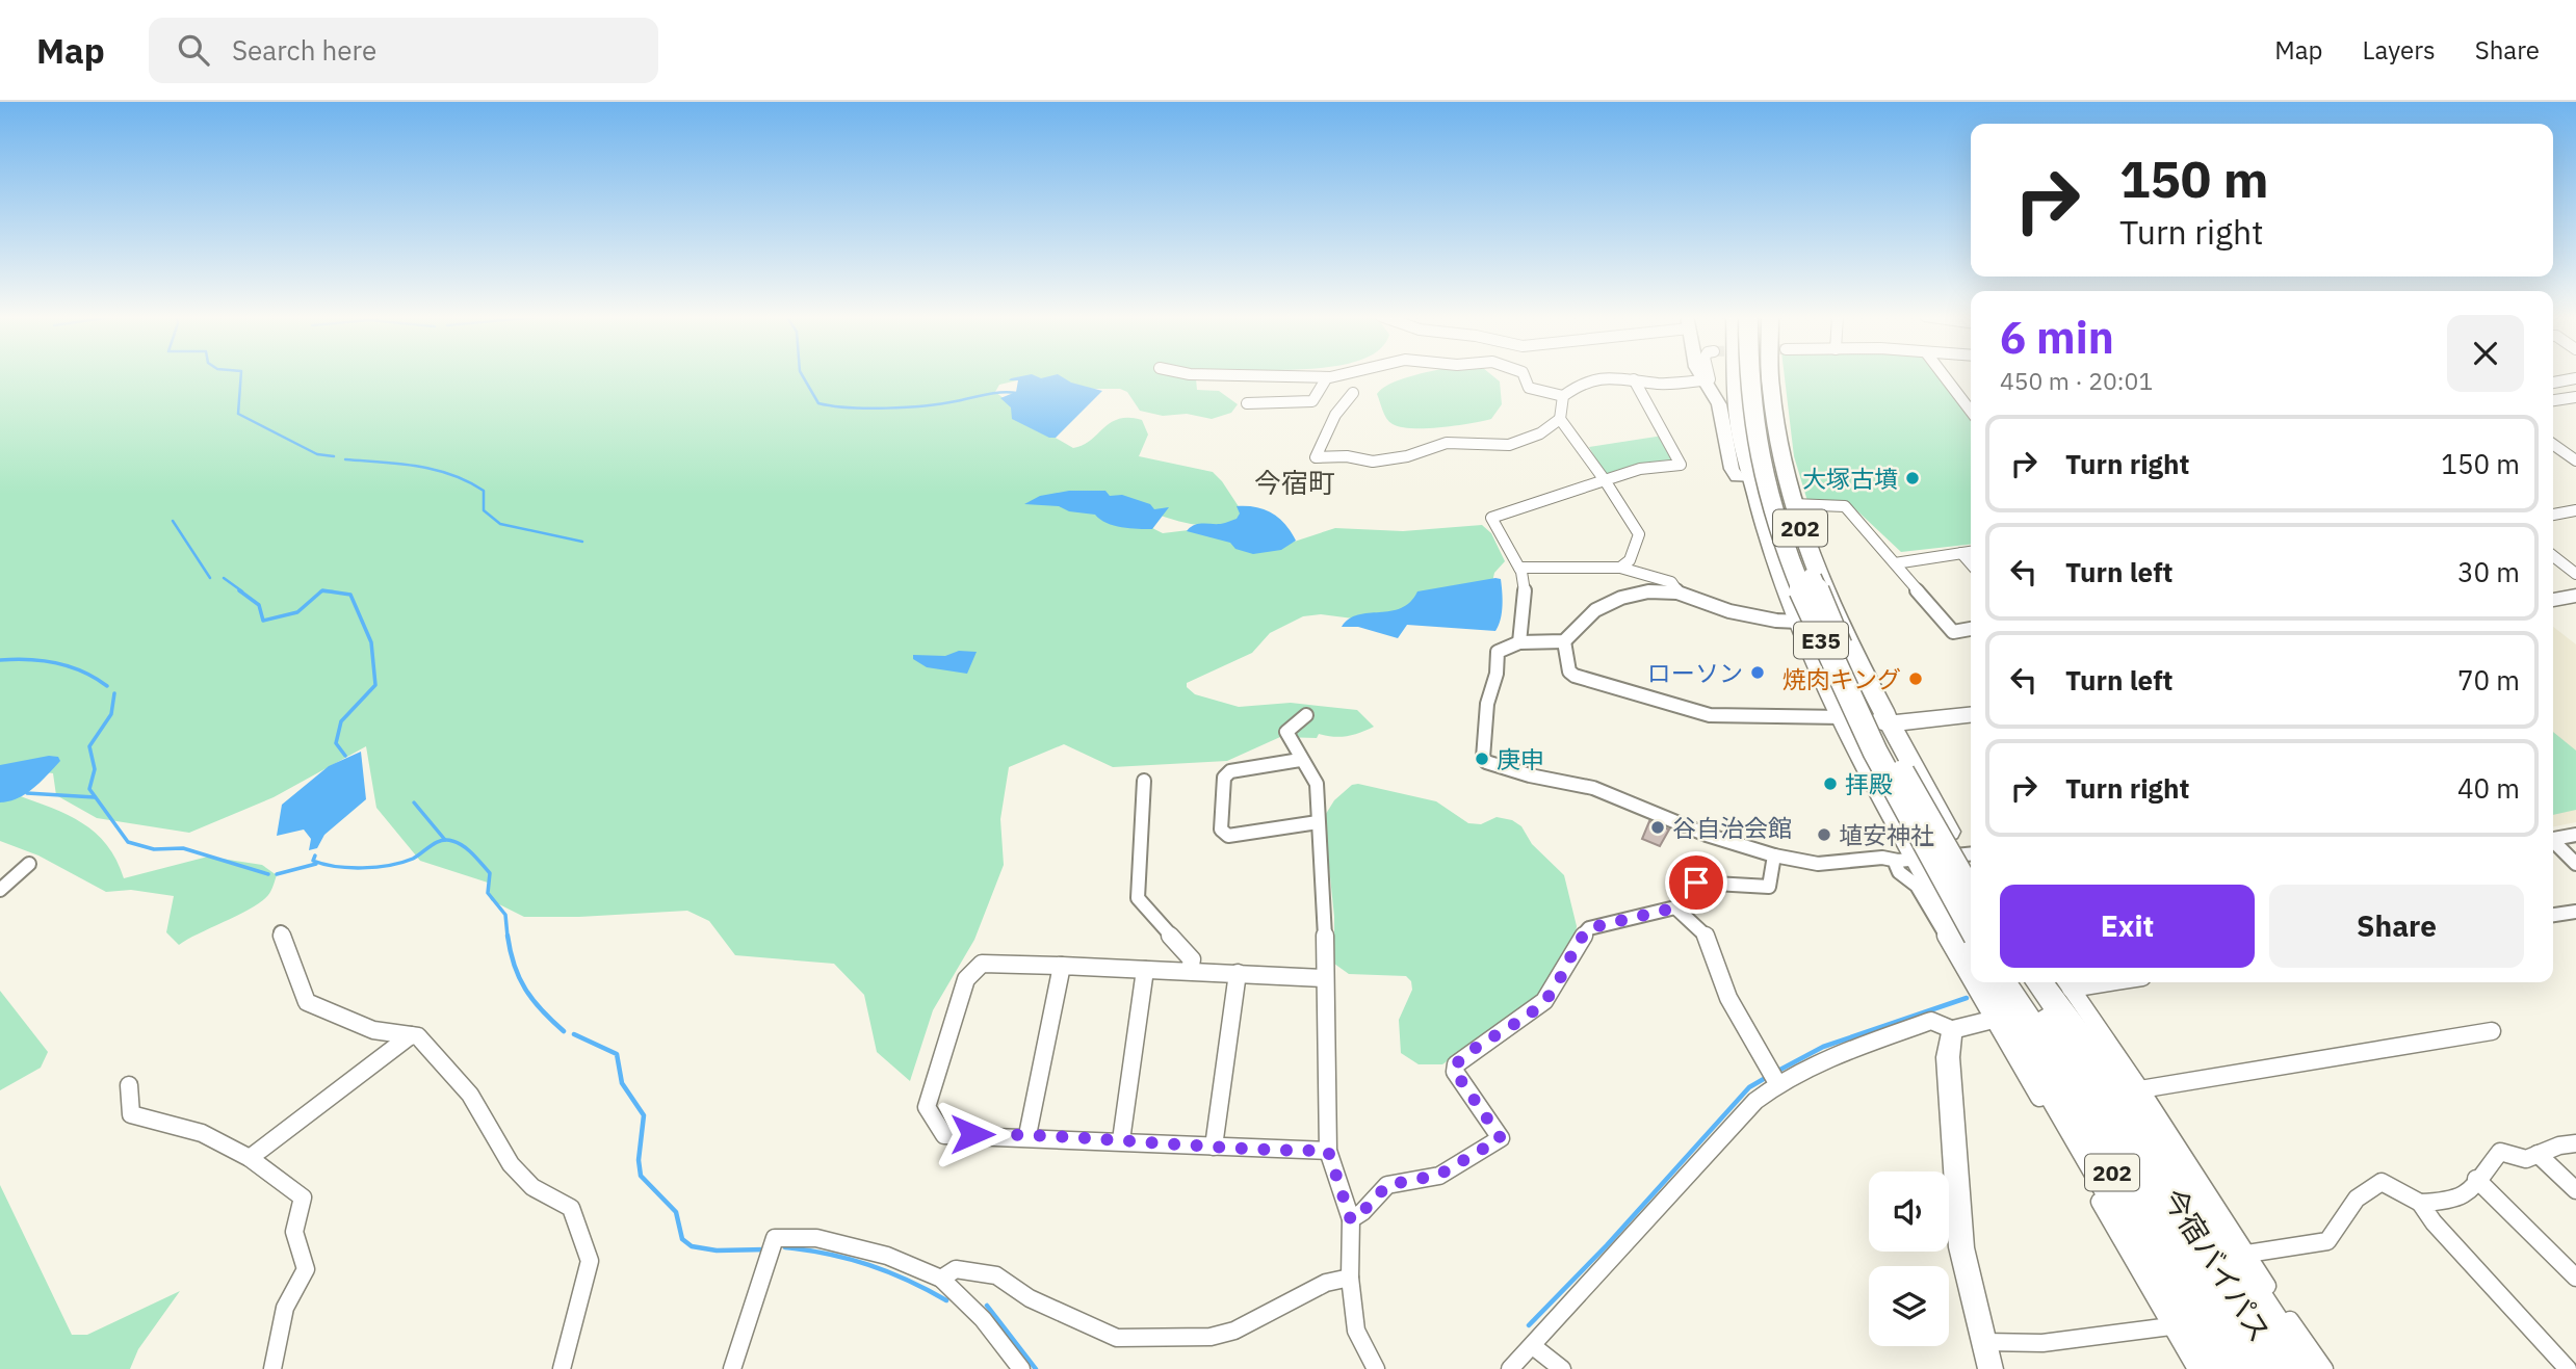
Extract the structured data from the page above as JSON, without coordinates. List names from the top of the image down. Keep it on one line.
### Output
{"streets":{"highway":["202","E35","今宿バイパス"]},"districts":["今宿町"],"places":["大塚古墳","ローソン","焼肉キング","庚申","拝殿","谷自治会館","埴安神社"],"page":{"header":"Map","search":"Search here","nav":["Map","Layers","Share"],"turn":["150 m","Turn right"],"heading":["6 min","450 m · 20:01"],"list":[{"name":"Turn right","value":"150 m"},{"name":"Turn left","value":"30 m"},{"name":"Turn left","value":"70 m"},{"name":"Turn right","value":"40 m"}],"buttons":["Exit","Share"]}}
